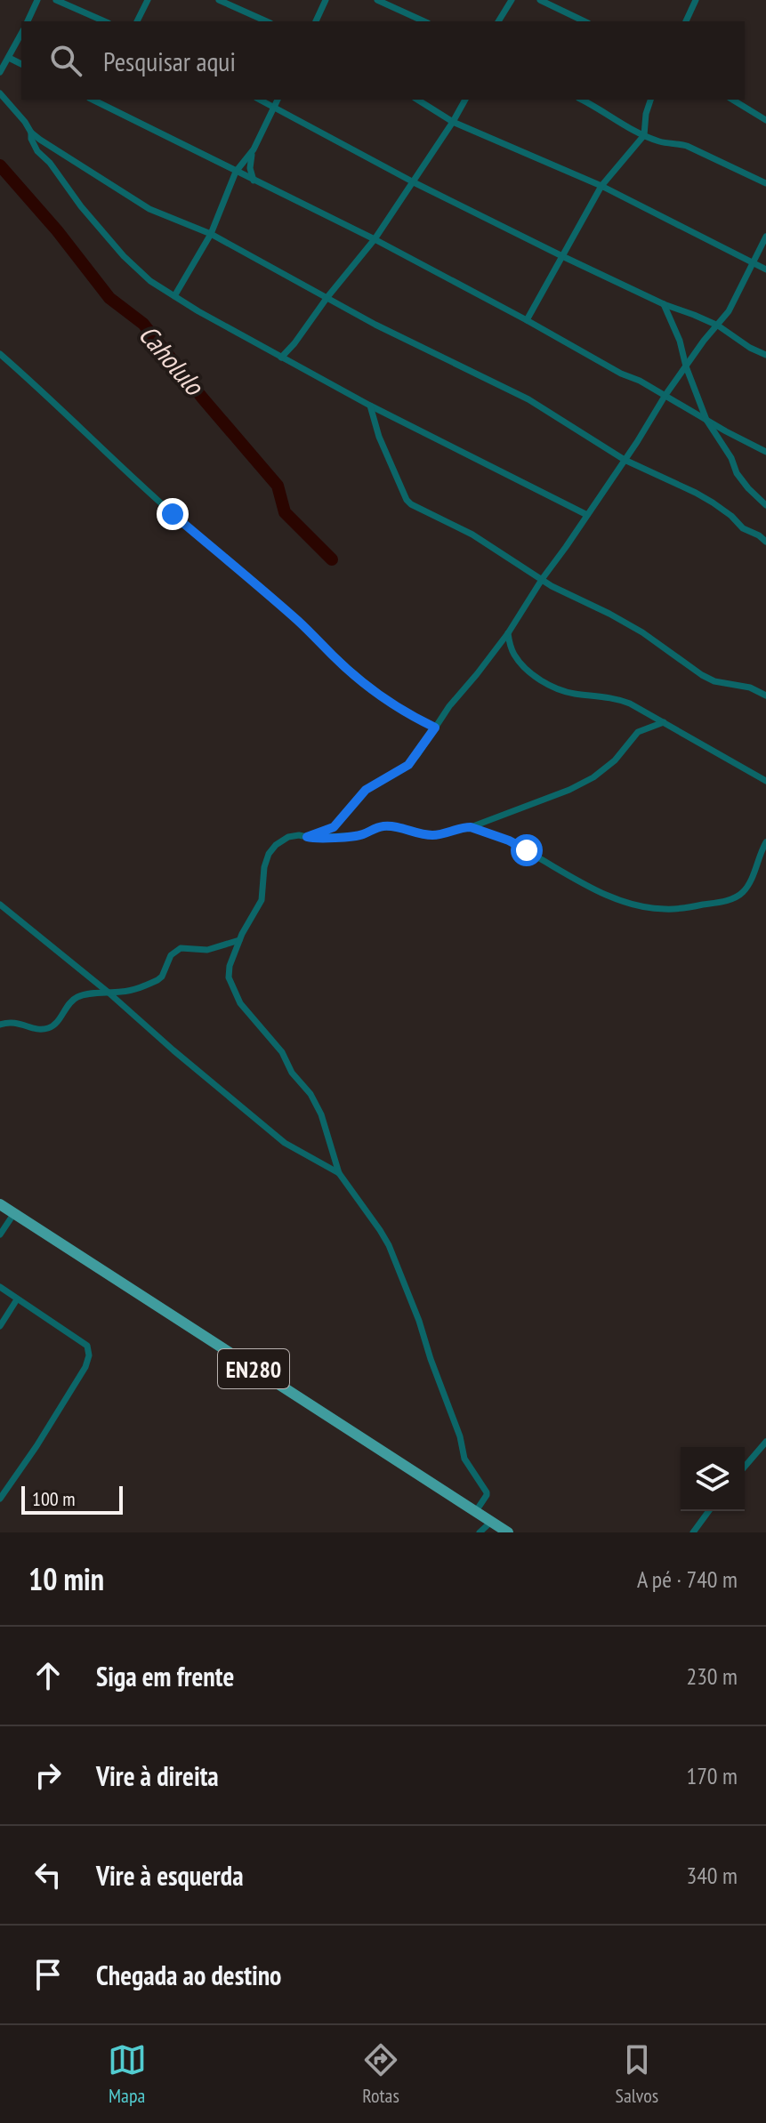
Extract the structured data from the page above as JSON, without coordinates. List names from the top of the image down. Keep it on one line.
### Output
{"streets":{"main road":["EN280"]},"water":["Caholulo"],"scale_bar":"100 m","page":{"search":"Pesquisar aqui","scale":"100 m","heading":["10 min","A pé · 740 m"],"list":[["Siga em frente","230 m"],["Vire à direita","170 m"],["Vire à esquerda","340 m"],"Chegada ao destino"],"nav":["Mapa","Rotas","Salvos"]}}
